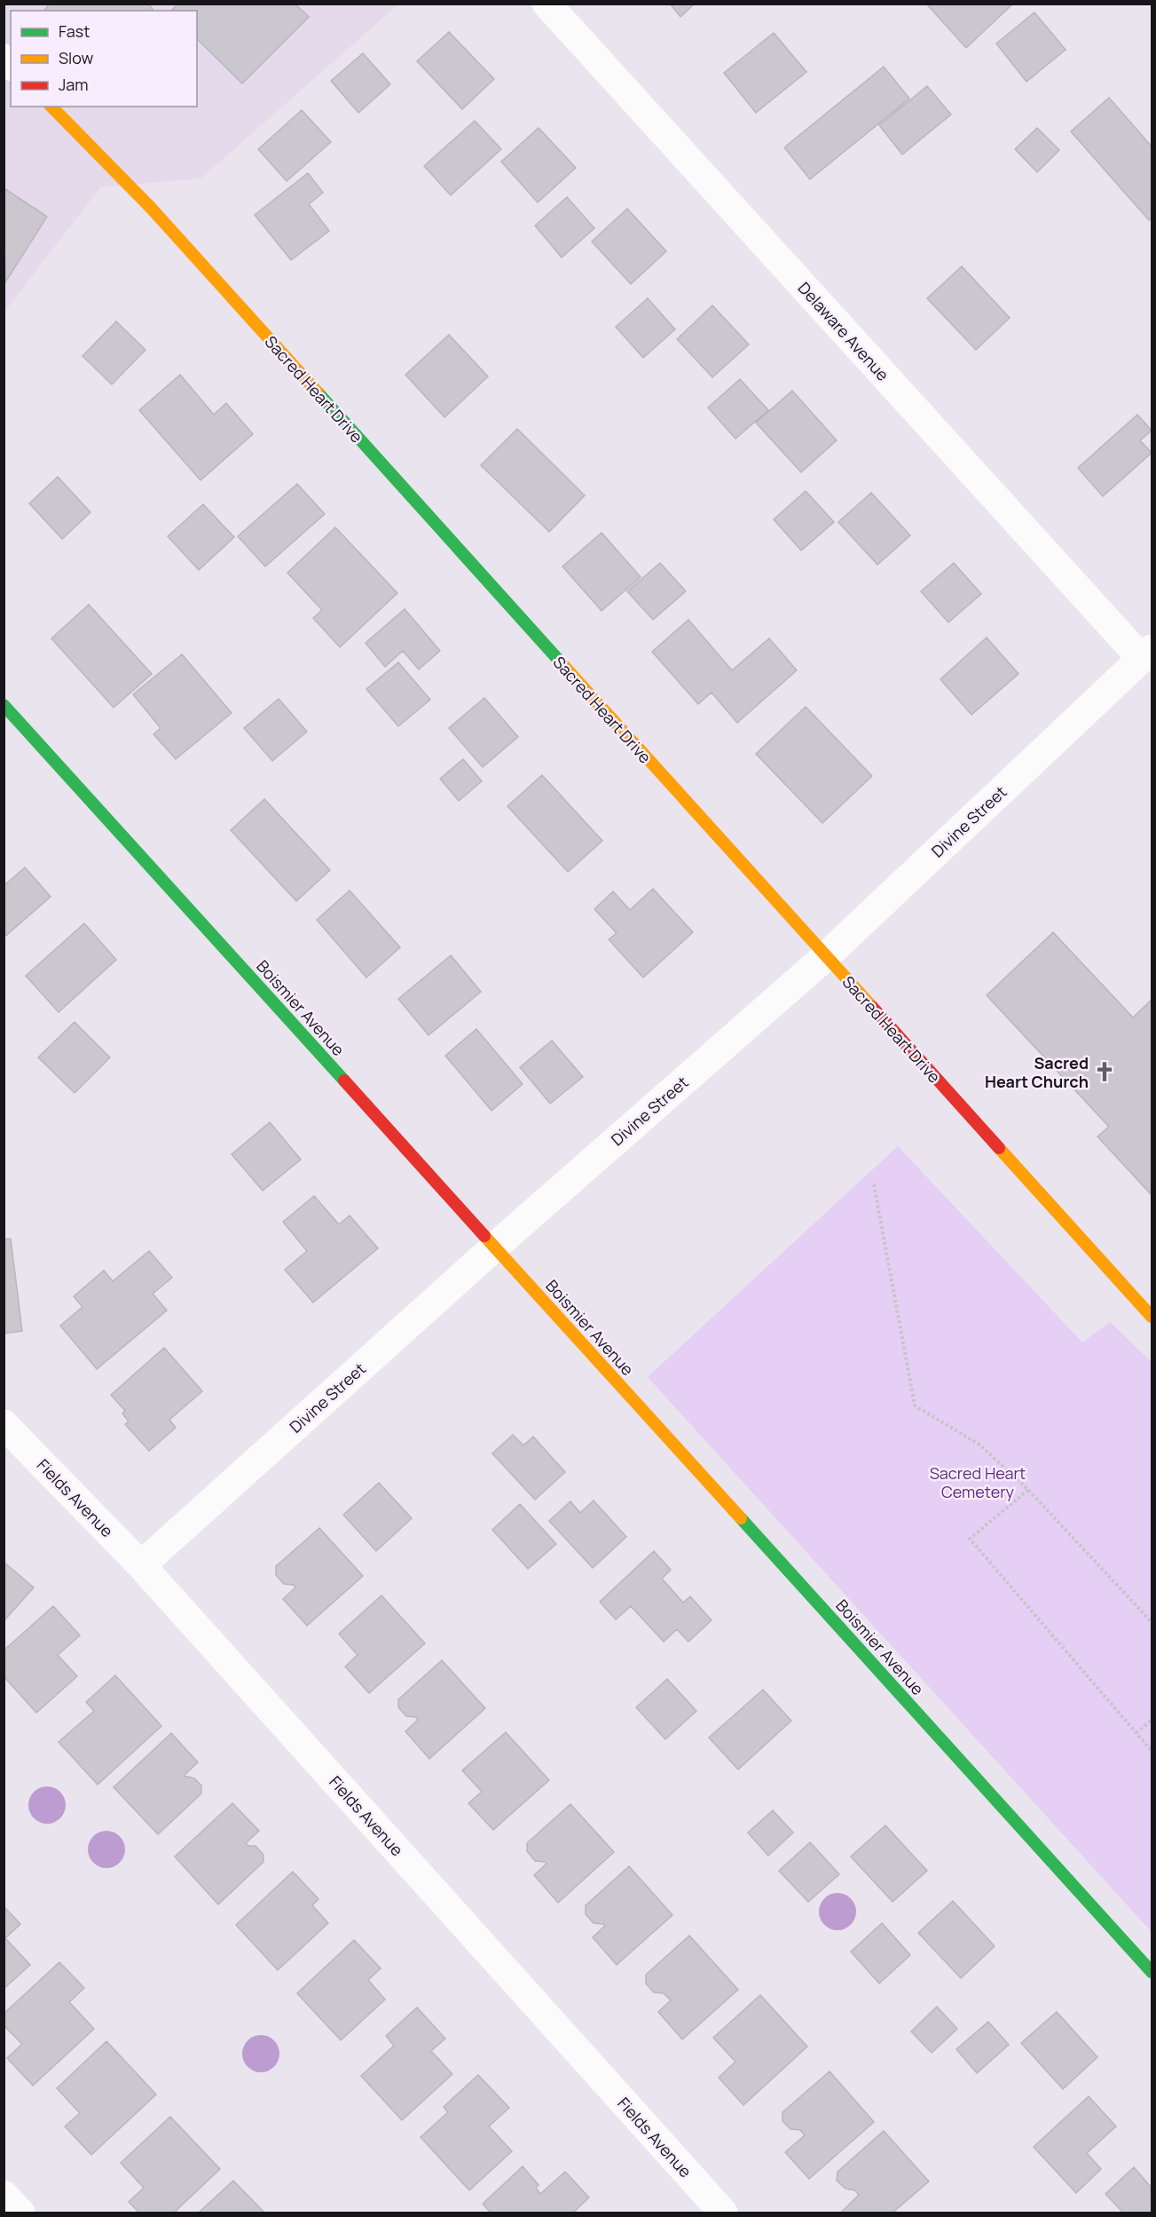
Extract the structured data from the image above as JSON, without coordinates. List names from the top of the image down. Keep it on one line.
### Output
{"streets":{"street":["Delaware Avenue","Sacred Heart Drive","Divine Street","Boismier Avenue","Fields Avenue"]},"crossings":[["Delaware Avenue","Divine Street"],["Sacred Heart Drive","Divine Street"],["Divine Street","Boismier Avenue"],["Divine Street","Fields Avenue"]],"parks":["Sacred Heart Cemetery"],"places":{"church":["Sacred Heart Church"]},"legend":["Fast","Slow","Jam"]}
